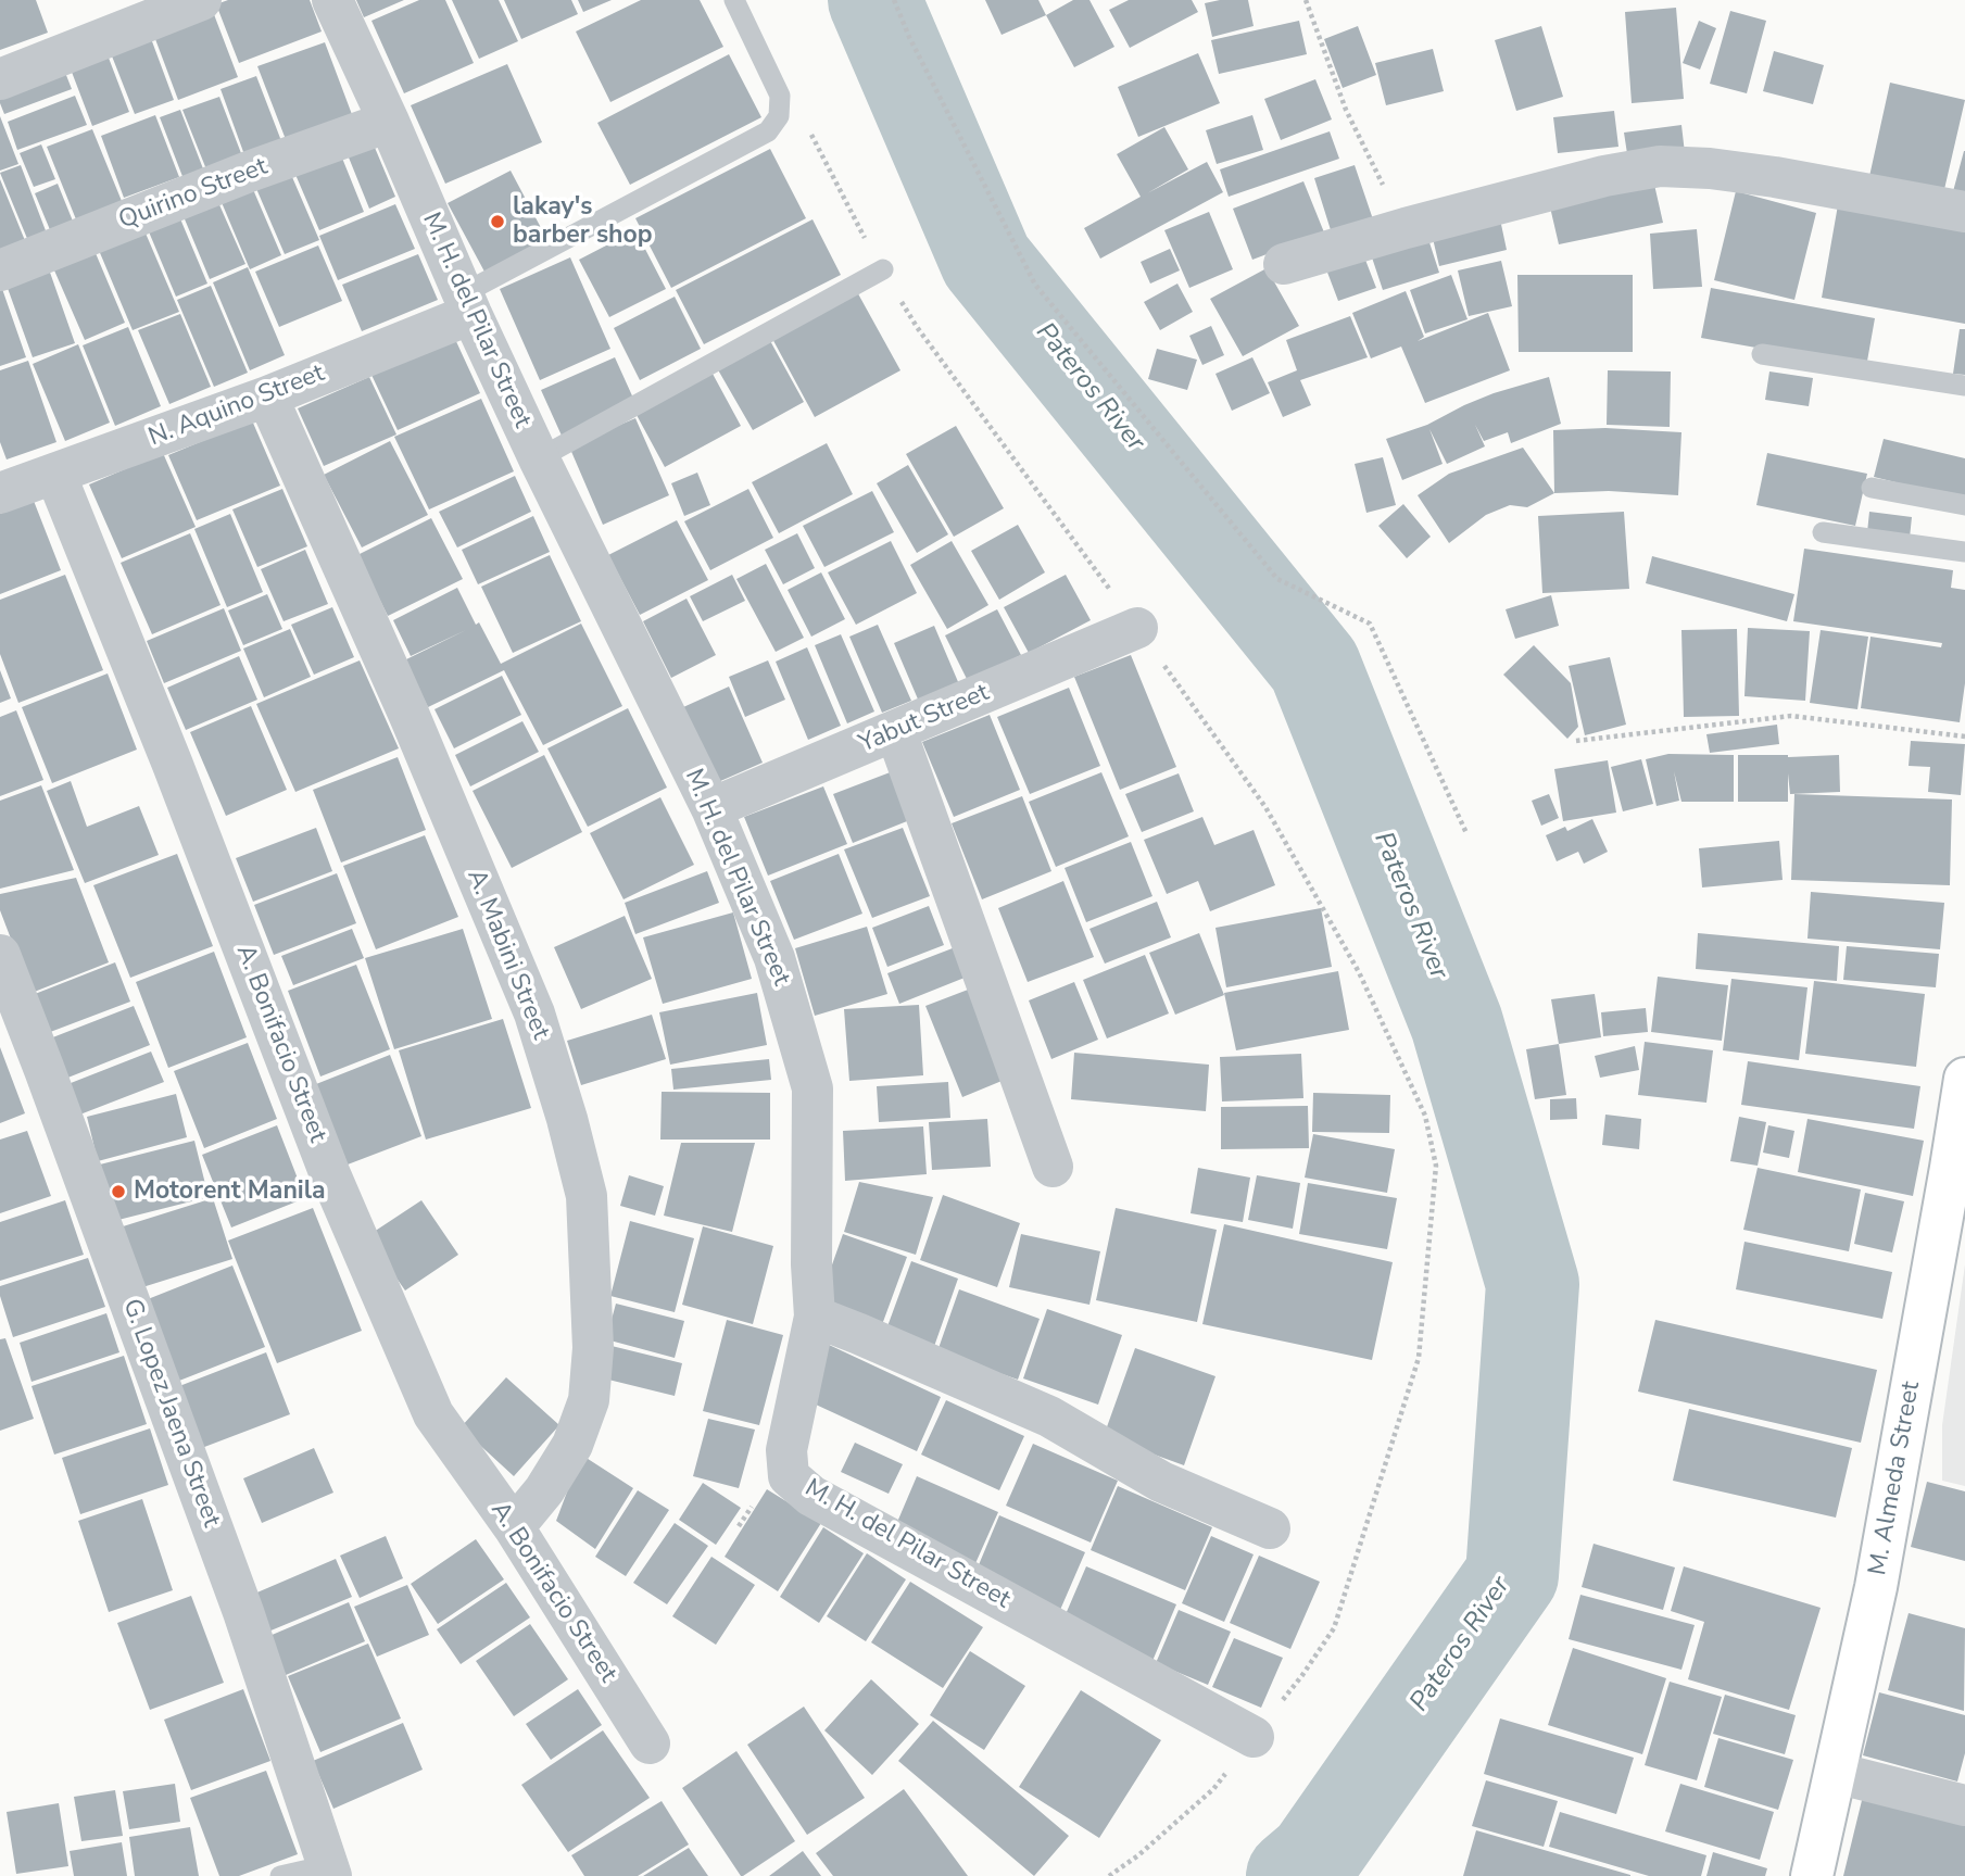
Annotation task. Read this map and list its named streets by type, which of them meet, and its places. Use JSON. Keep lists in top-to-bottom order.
{
  "streets": {
    "main road": ["M. Almeda Street"],
    "street": [
      "Quirino Street",
      "M. H. del Pilar Street",
      "N. Aquino Street",
      "Yabut Street",
      "A. Mabini Street",
      "A. Bonifacio Street",
      "G. Lopez Jaena Street"
    ]
  },
  "crossings": [
    ["Quirino Street", "M. H. del Pilar Street"],
    ["M. H. del Pilar Street", "N. Aquino Street"],
    ["M. H. del Pilar Street", "Yabut Street"],
    ["N. Aquino Street", "A. Mabini Street"],
    ["N. Aquino Street", "A. Bonifacio Street"],
    ["A. Mabini Street", "A. Bonifacio Street"]
  ],
  "water": ["Pateros River"],
  "places": ["lakay's barber shop", "Motorent Manila"]
}
